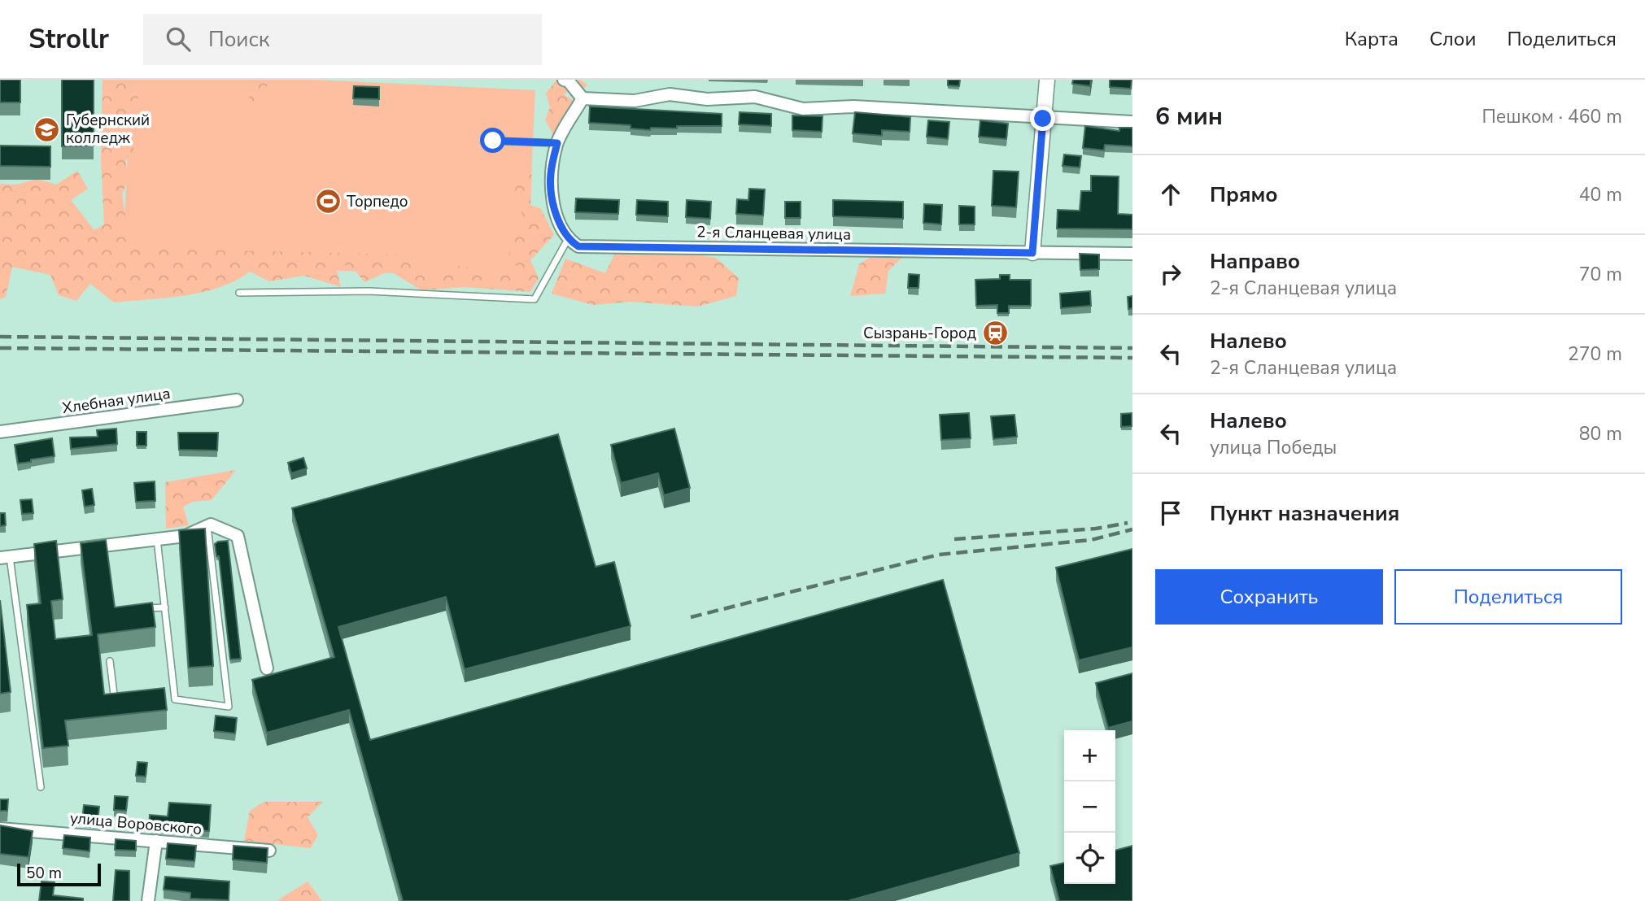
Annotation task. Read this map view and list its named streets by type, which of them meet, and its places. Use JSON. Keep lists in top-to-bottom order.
{
  "streets": {
    "street": ["2-я Сланцевая улица", "Хлебная улица", "улица Воровского"]
  },
  "places": {
    "school or university": ["Губернский колледж"],
    "sports": ["Торпедо"],
    "station": ["Сызрань-Город"]
  },
  "scale_bar": "50 m",
  "page": {
    "header": "Strollr",
    "search": "Поиск",
    "nav": ["Карта", "Слои", "Поделиться"],
    "heading": ["6 мин", "Пешком · 460 m"],
    "list": [
      ["Прямо", "40 m"],
      ["Направо", "2-я Сланцевая улица", "70 m"],
      ["Налево", "2-я Сланцевая улица", "270 m"],
      ["Налево", "улица Победы", "80 m"],
      "Пункт назначения"
    ],
    "buttons": ["Сохранить", "Поделиться"],
    "map_buttons": ["+", "−"],
    "scale": "50 m"
  }
}
